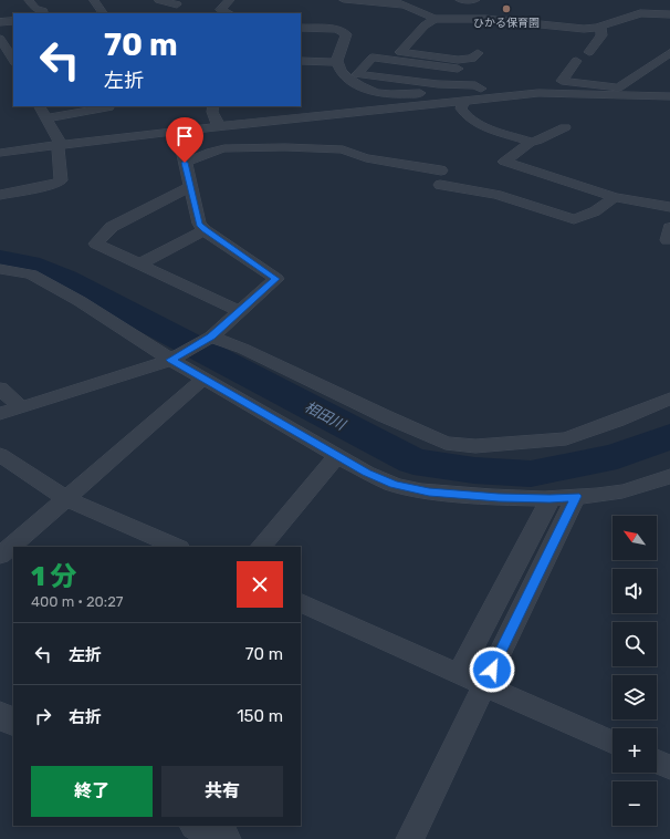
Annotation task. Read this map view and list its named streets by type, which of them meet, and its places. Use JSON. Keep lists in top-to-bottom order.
{
  "water": ["相田川"],
  "places": ["ひかる保育園"],
  "north": "top left",
  "page": {
    "turn": ["70 m", "左折"],
    "map_buttons": ["+", "−"],
    "heading": ["1 分", "400 m · 20:27"],
    "list": [
      {
        "name": "左折",
        "value": "70 m"
      },
      {
        "name": "右折",
        "value": "150 m"
      }
    ],
    "buttons": ["終了", "共有"]
  }
}
